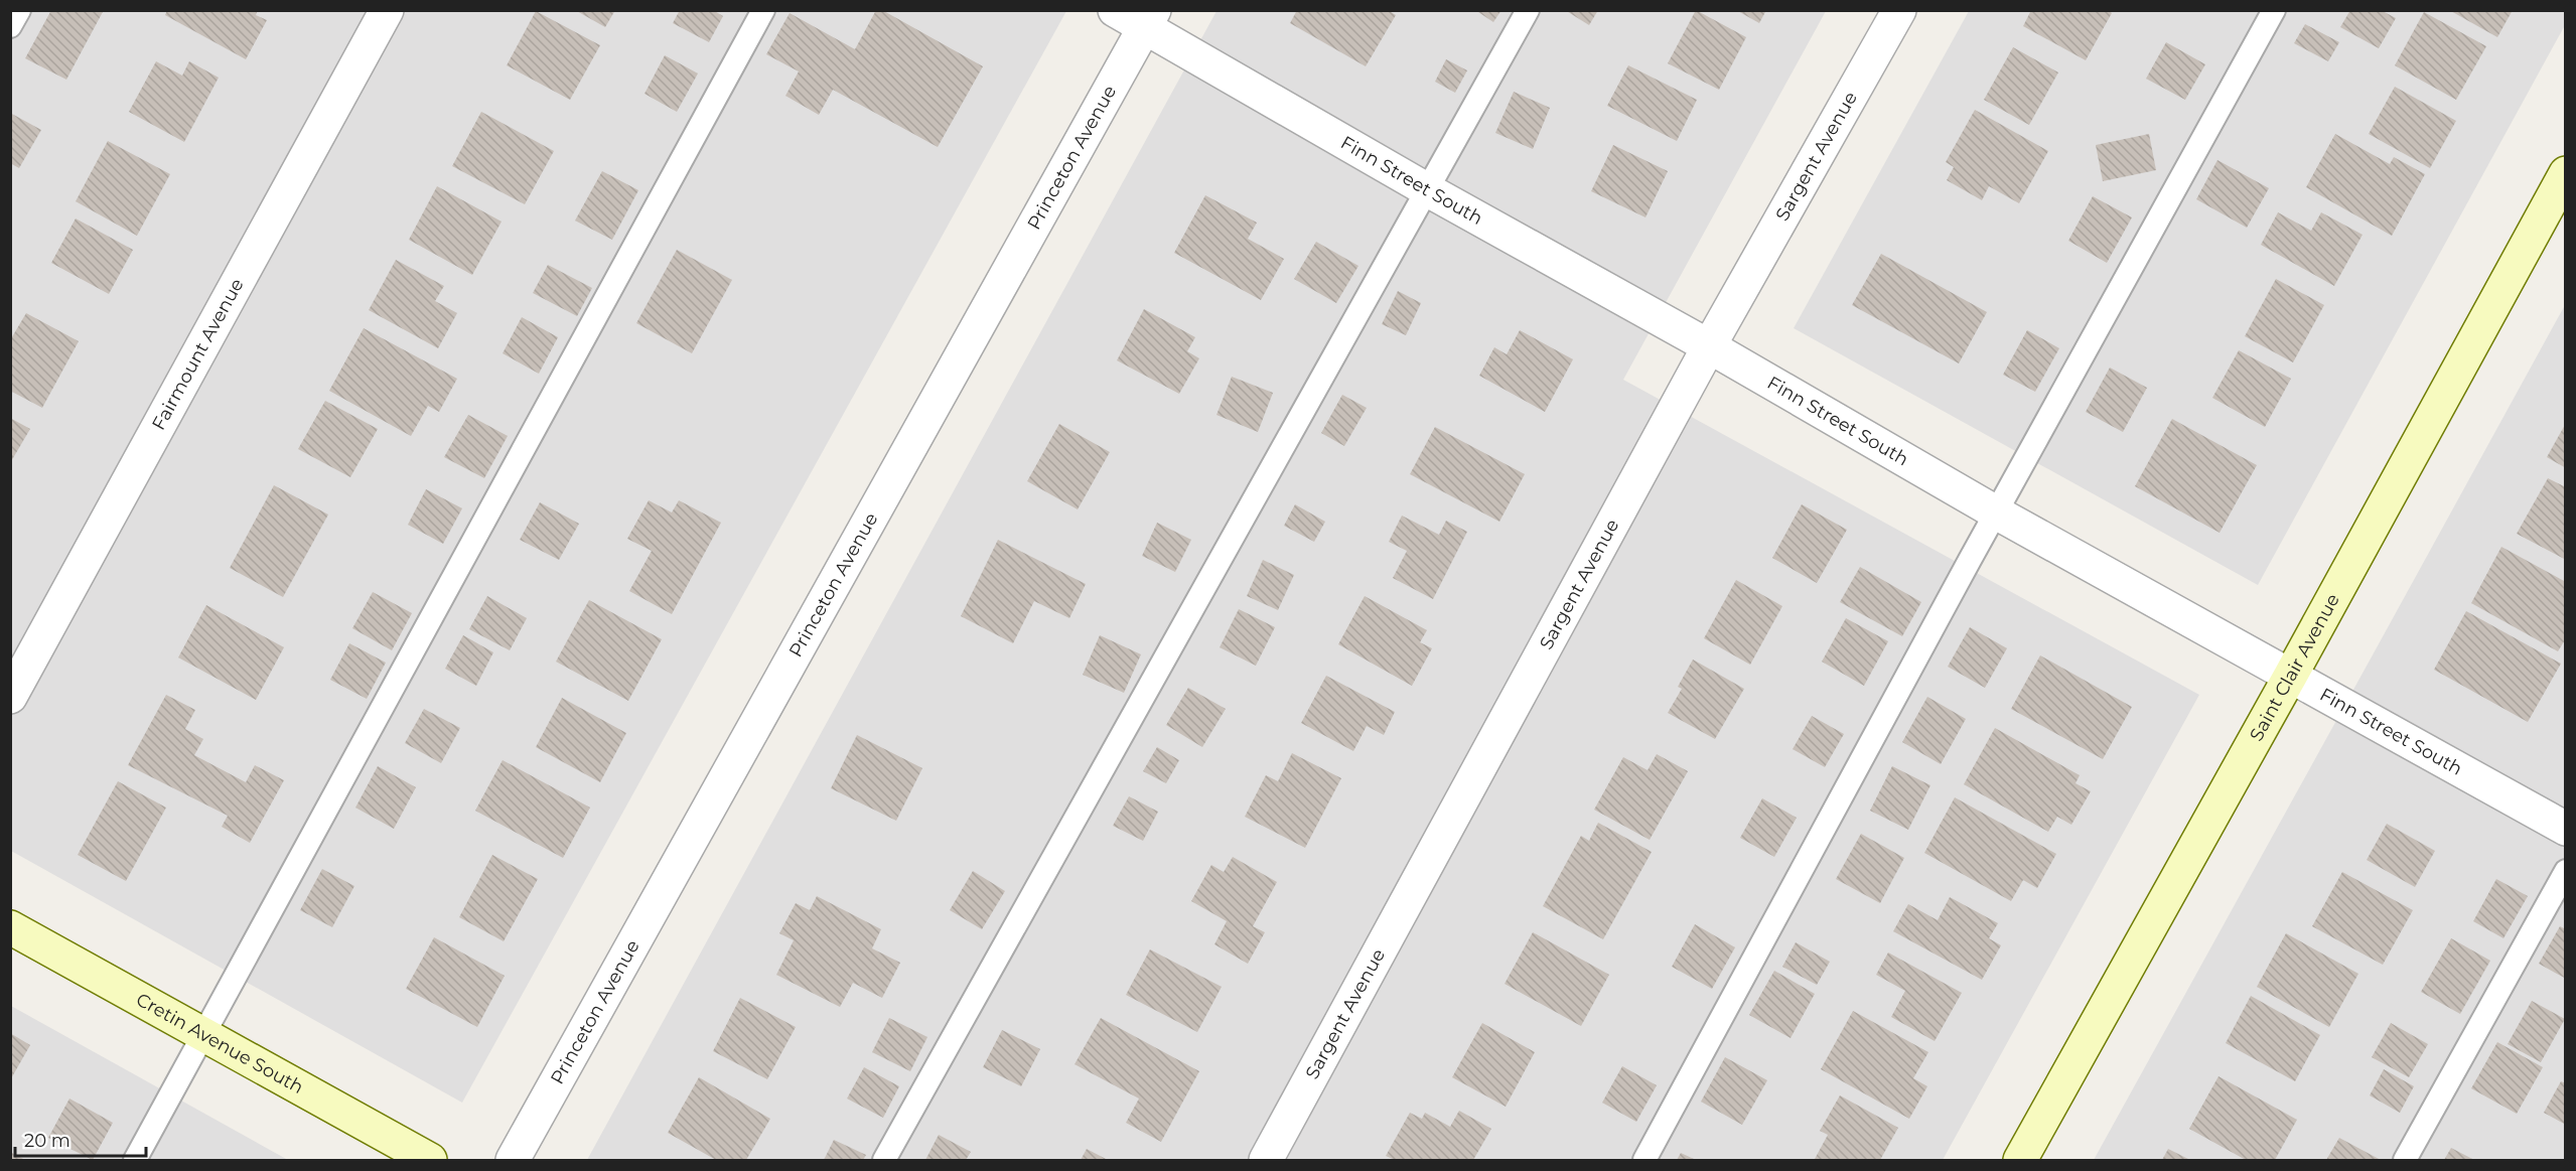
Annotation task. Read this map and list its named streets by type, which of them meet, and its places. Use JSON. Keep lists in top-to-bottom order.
{
  "streets": {
    "street": [
      "Sargent Avenue",
      "Princeton Avenue",
      "Finn Street South",
      "Fairmount Avenue",
      "Saint Clair Avenue",
      "Cretin Avenue South"
    ]
  },
  "crossings": [
    ["Sargent Avenue", "Finn Street South"],
    ["Princeton Avenue", "Finn Street South"],
    ["Finn Street South", "Saint Clair Avenue"]
  ],
  "scale_bar": "20 m"
}
